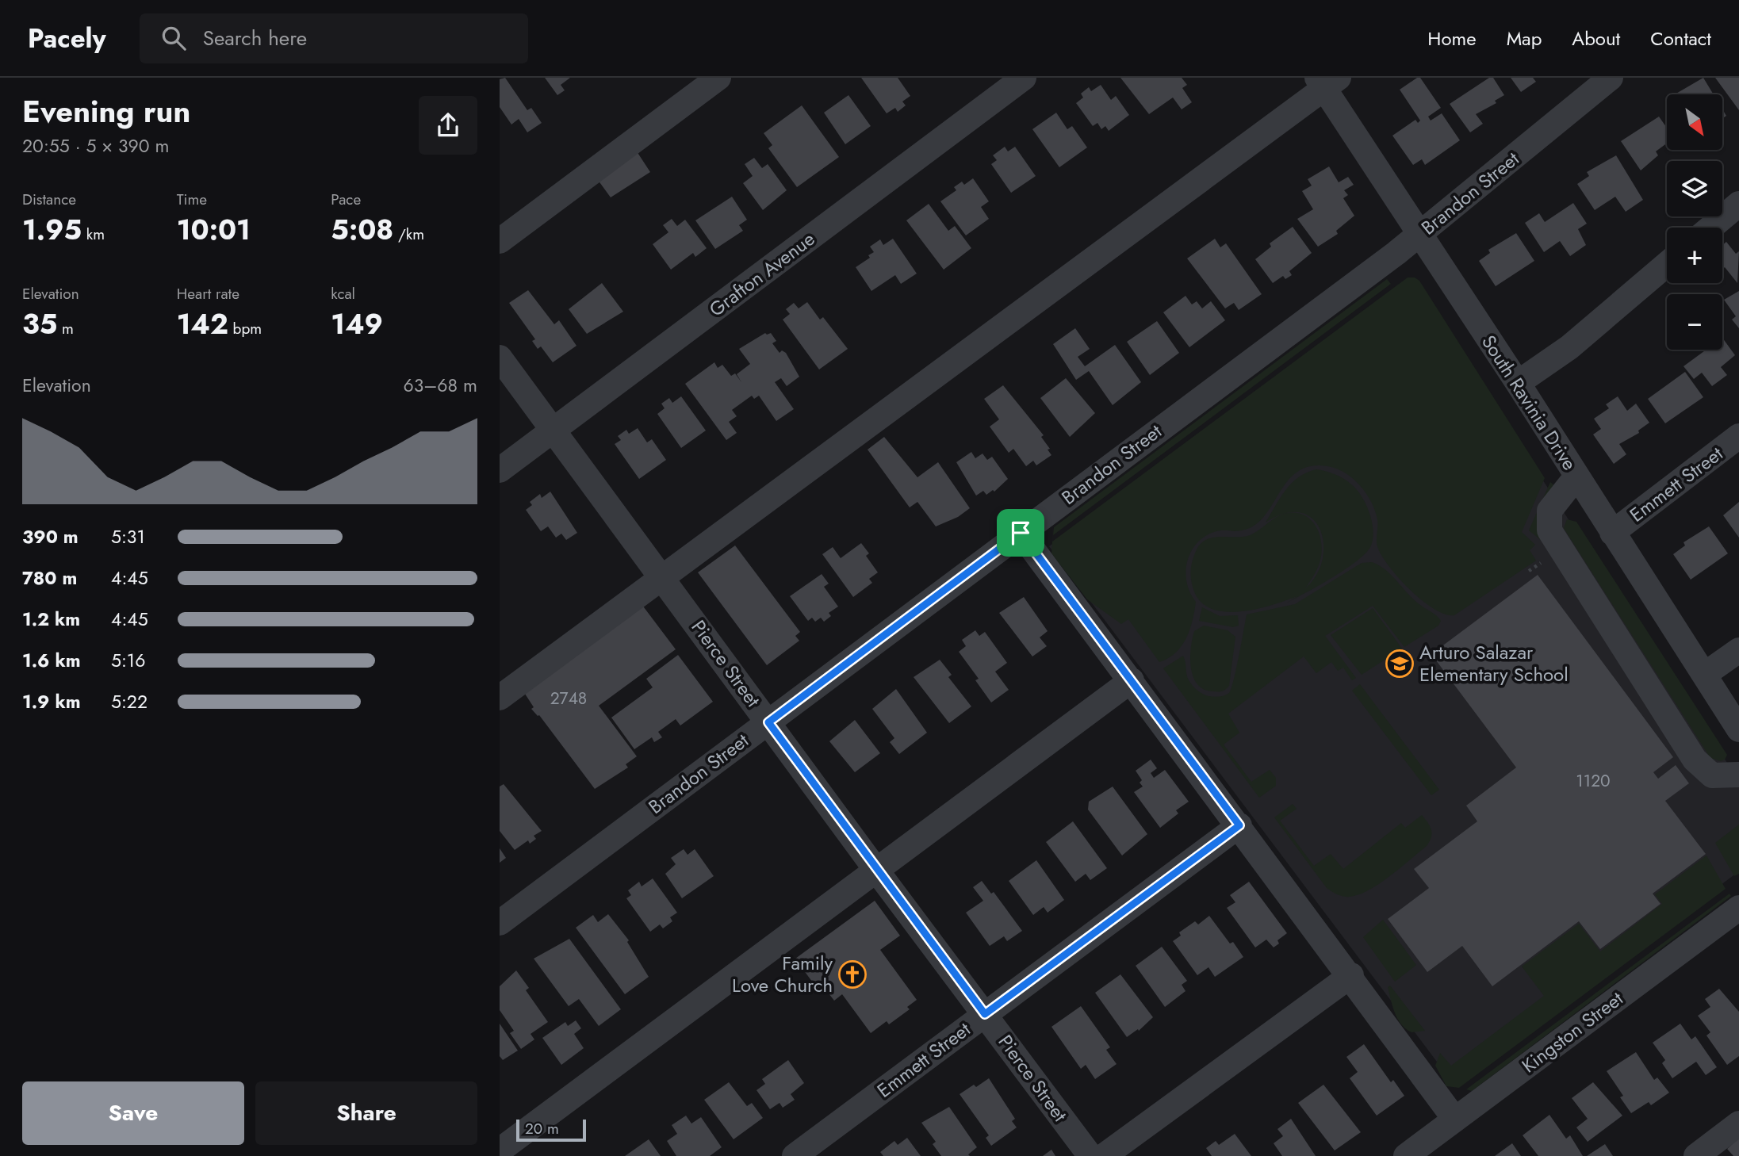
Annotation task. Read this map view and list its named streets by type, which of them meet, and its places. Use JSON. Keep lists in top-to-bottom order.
{
  "streets": {
    "street": [
      "Brandon Street",
      "Grafton Avenue",
      "South Ravinia Drive",
      "Emmett Street",
      "Pierce Street",
      "Kingston Street"
    ]
  },
  "crossings": [
    ["Brandon Street", "South Ravinia Drive"],
    ["Brandon Street", "Pierce Street"],
    ["Grafton Avenue", "Pierce Street"],
    ["South Ravinia Drive", "Emmett Street"],
    ["Emmett Street", "Pierce Street"]
  ],
  "places": {
    "school or university": ["Arturo Salazar Elementary School"],
    "church": ["Family Love Church"]
  },
  "house_numbers": ["2748", "1120"],
  "scale_bar": "20 m",
  "north": "bottom right",
  "page": {
    "header": "Pacely",
    "search": "Search here",
    "nav": [
      "Home",
      "Map",
      "About",
      "Contact"
    ],
    "heading": ["Evening run", "20:55 · 5 × 390 m"],
    "map_buttons": ["+", "−"],
    "stats": [
      ["Distance", "1.95 km"],
      ["Time", "10:01"],
      ["Pace", "5:08 /km"],
      ["Elevation", "35 m"],
      ["Heart rate", "142 bpm"],
      ["kcal", "149"]
    ],
    "chart": ["Elevation", "63–68 m"],
    "list": [
      {
        "name": "390 m",
        "note": "5:31"
      },
      {
        "name": "780 m",
        "note": "4:45"
      },
      {
        "name": "1.2 km",
        "note": "4:45"
      },
      {
        "name": "1.6 km",
        "note": "5:16"
      },
      {
        "name": "1.9 km",
        "note": "5:22"
      }
    ],
    "buttons": ["Save", "Share"],
    "scale": "20 m"
  }
}
